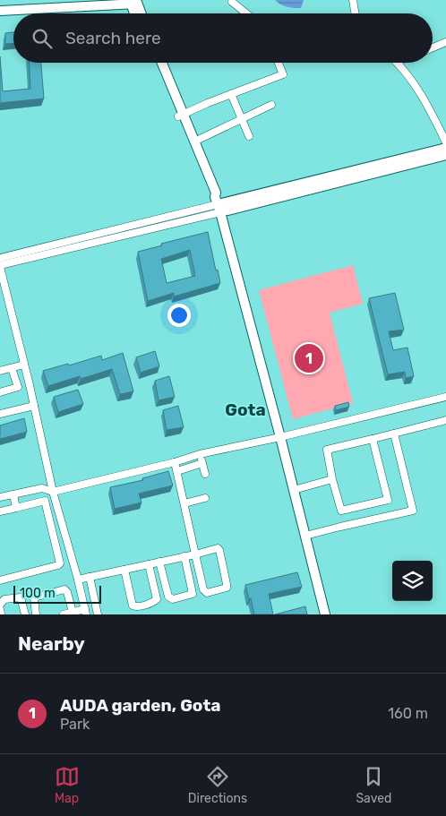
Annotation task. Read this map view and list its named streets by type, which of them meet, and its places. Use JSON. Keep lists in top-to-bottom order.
{
  "districts": ["Gota"],
  "scale_bar": "100 m",
  "page": {
    "search": "Search here",
    "pins": "1",
    "scale": "100 m",
    "heading": "Nearby",
    "list": [
      {
        "mark": "1",
        "name": "AUDA garden, Gota",
        "note": "Park",
        "value": "160 m"
      }
    ],
    "nav": ["Map", "Directions", "Saved"]
  }
}
